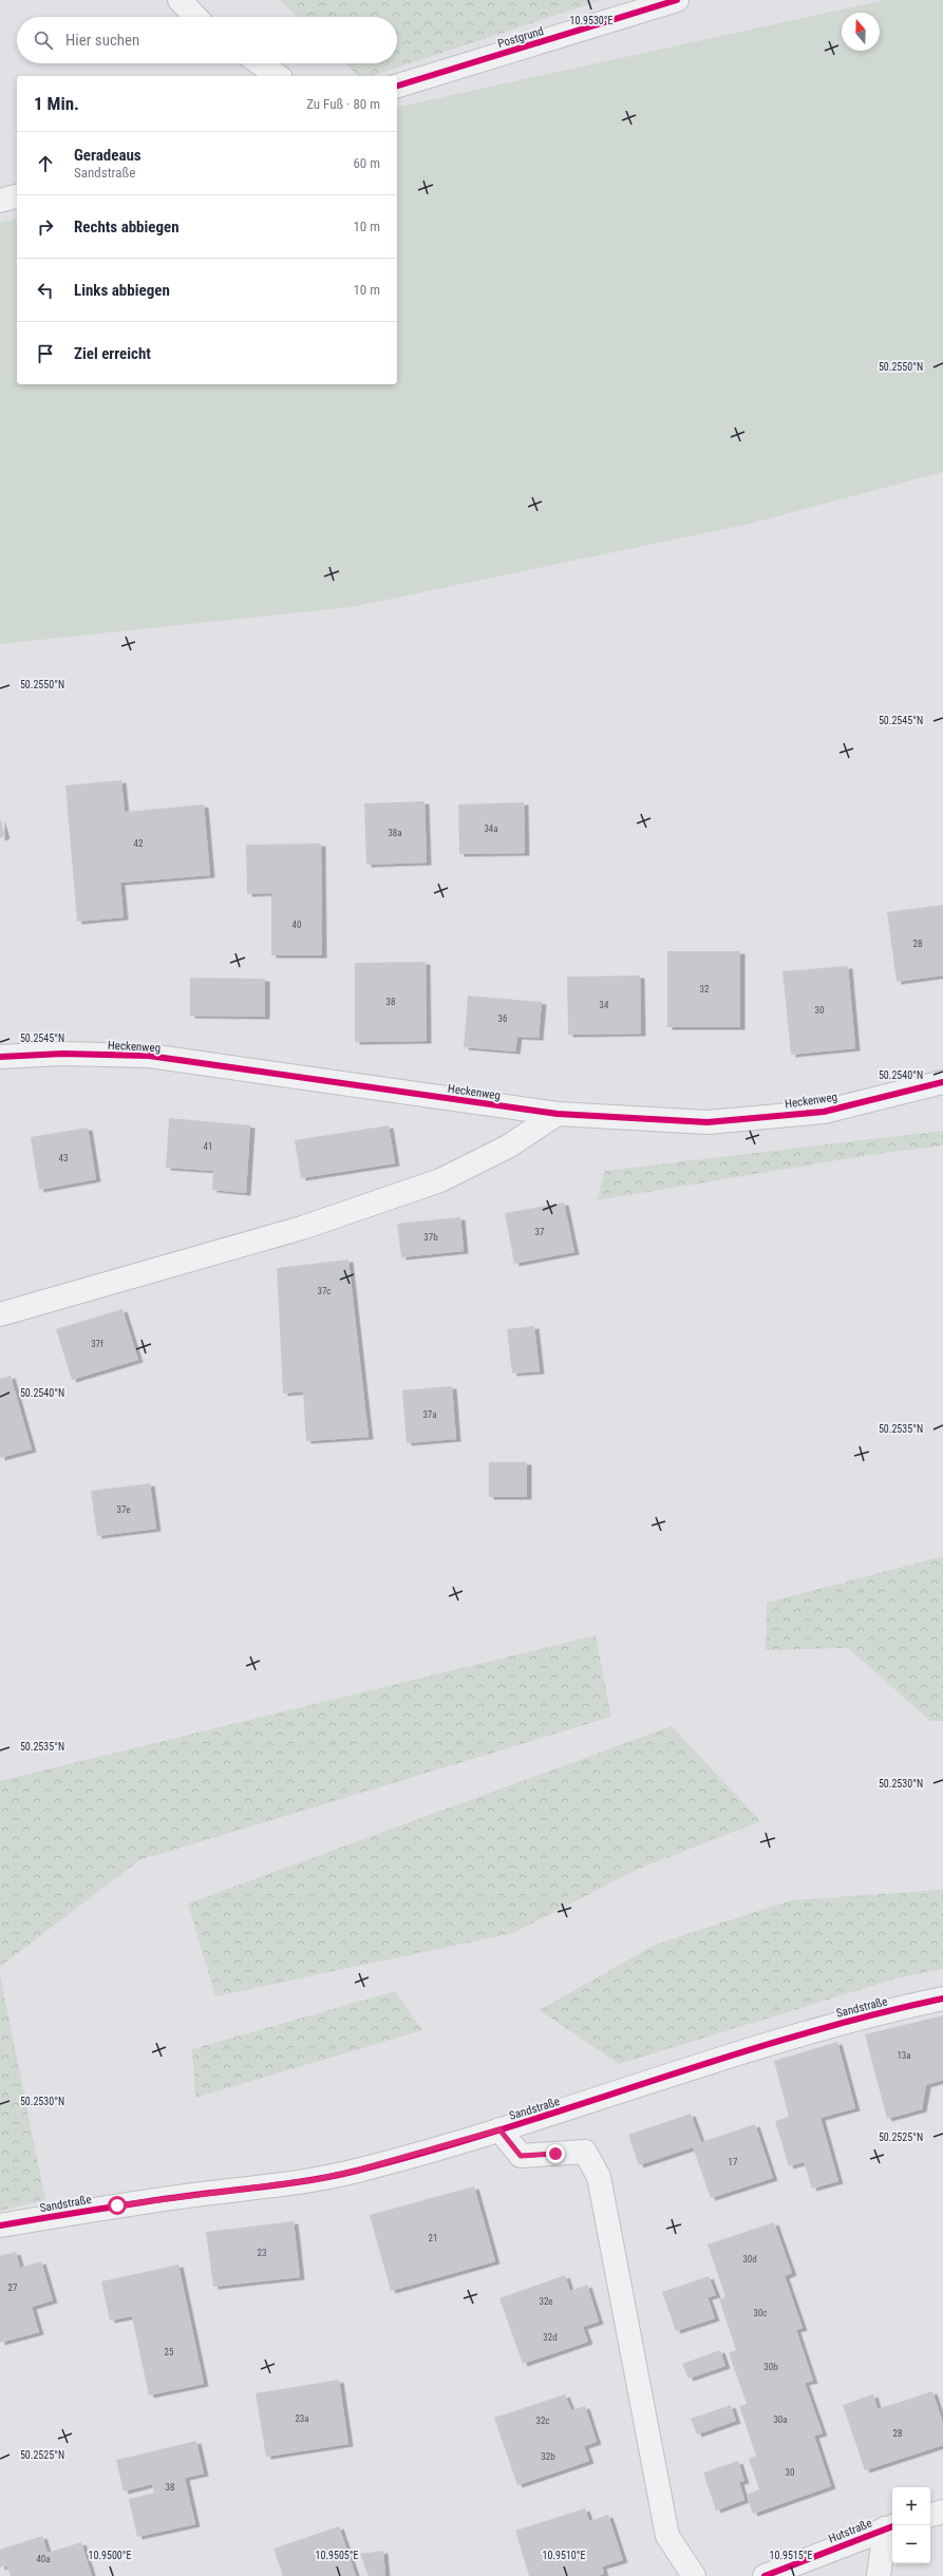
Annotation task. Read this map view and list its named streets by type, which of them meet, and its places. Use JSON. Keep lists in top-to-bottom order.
{
  "streets": {
    "street": [
      "Postgrund",
      "Heckenweg",
      "Sandstraße",
      "Hutstraße"
    ]
  },
  "house_numbers": [
    "34a",
    "38a",
    "42",
    "40",
    "28",
    "32",
    "38",
    "34",
    "30",
    "36",
    "41",
    "43",
    "37",
    "37b",
    "37c",
    "37f",
    "37a",
    "37e",
    "13a",
    "17",
    "21",
    "23",
    "30d",
    "27",
    "32e",
    "30c",
    "32d",
    "25",
    "30b",
    "23a",
    "30a",
    "32c",
    "28",
    "32b",
    "30",
    "38",
    "40a"
  ],
  "north": "top",
  "page": {
    "search": "Hier suchen",
    "heading": ["1 Min.", "Zu Fuß · 80 m"],
    "list": [
      ["Geradeaus", "Sandstraße", "60 m"],
      ["Rechts abbiegen", "10 m"],
      ["Links abbiegen", "10 m"],
      "Ziel erreicht"
    ],
    "map_buttons": ["+", "−"]
  },
  "coordinates": [
    "10.9530°E",
    "50.2550°N",
    "50.2545°N",
    "50.2540°N",
    "50.2535°N",
    "50.2530°N",
    "50.2525°N",
    "10.9500°E",
    "10.9505°E",
    "10.9510°E",
    "10.9515°E"
  ]
}
